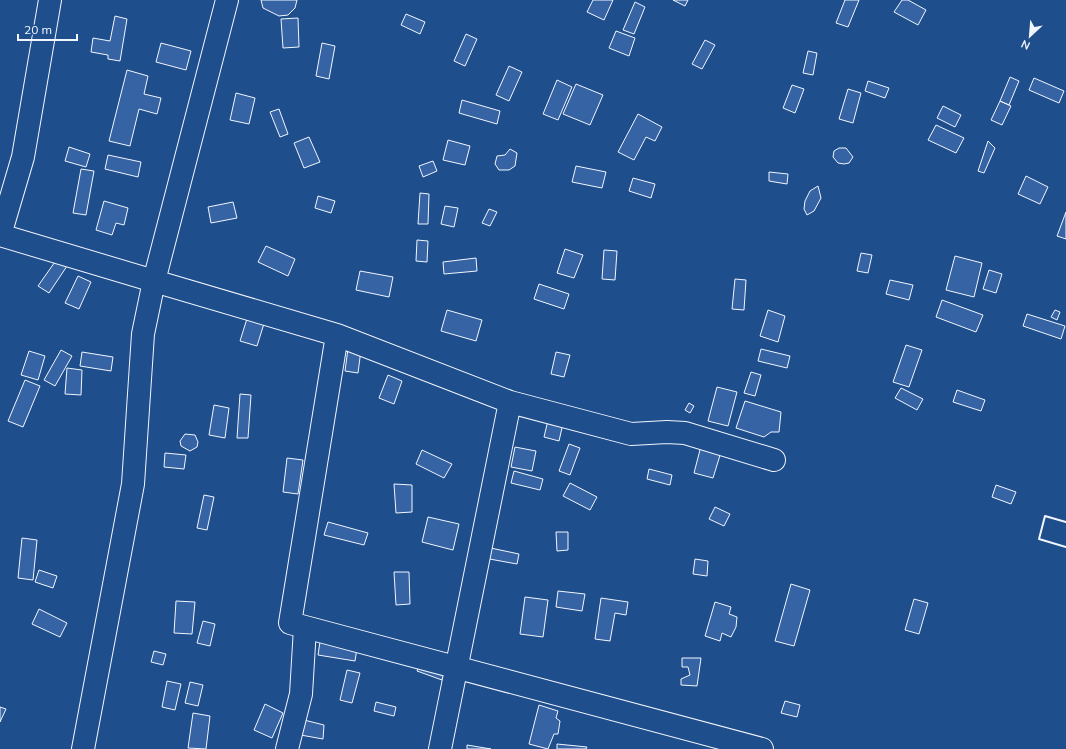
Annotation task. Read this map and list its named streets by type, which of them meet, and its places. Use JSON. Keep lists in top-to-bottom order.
{
  "scale_bar": "20 m",
  "north": "bottom left"
}
